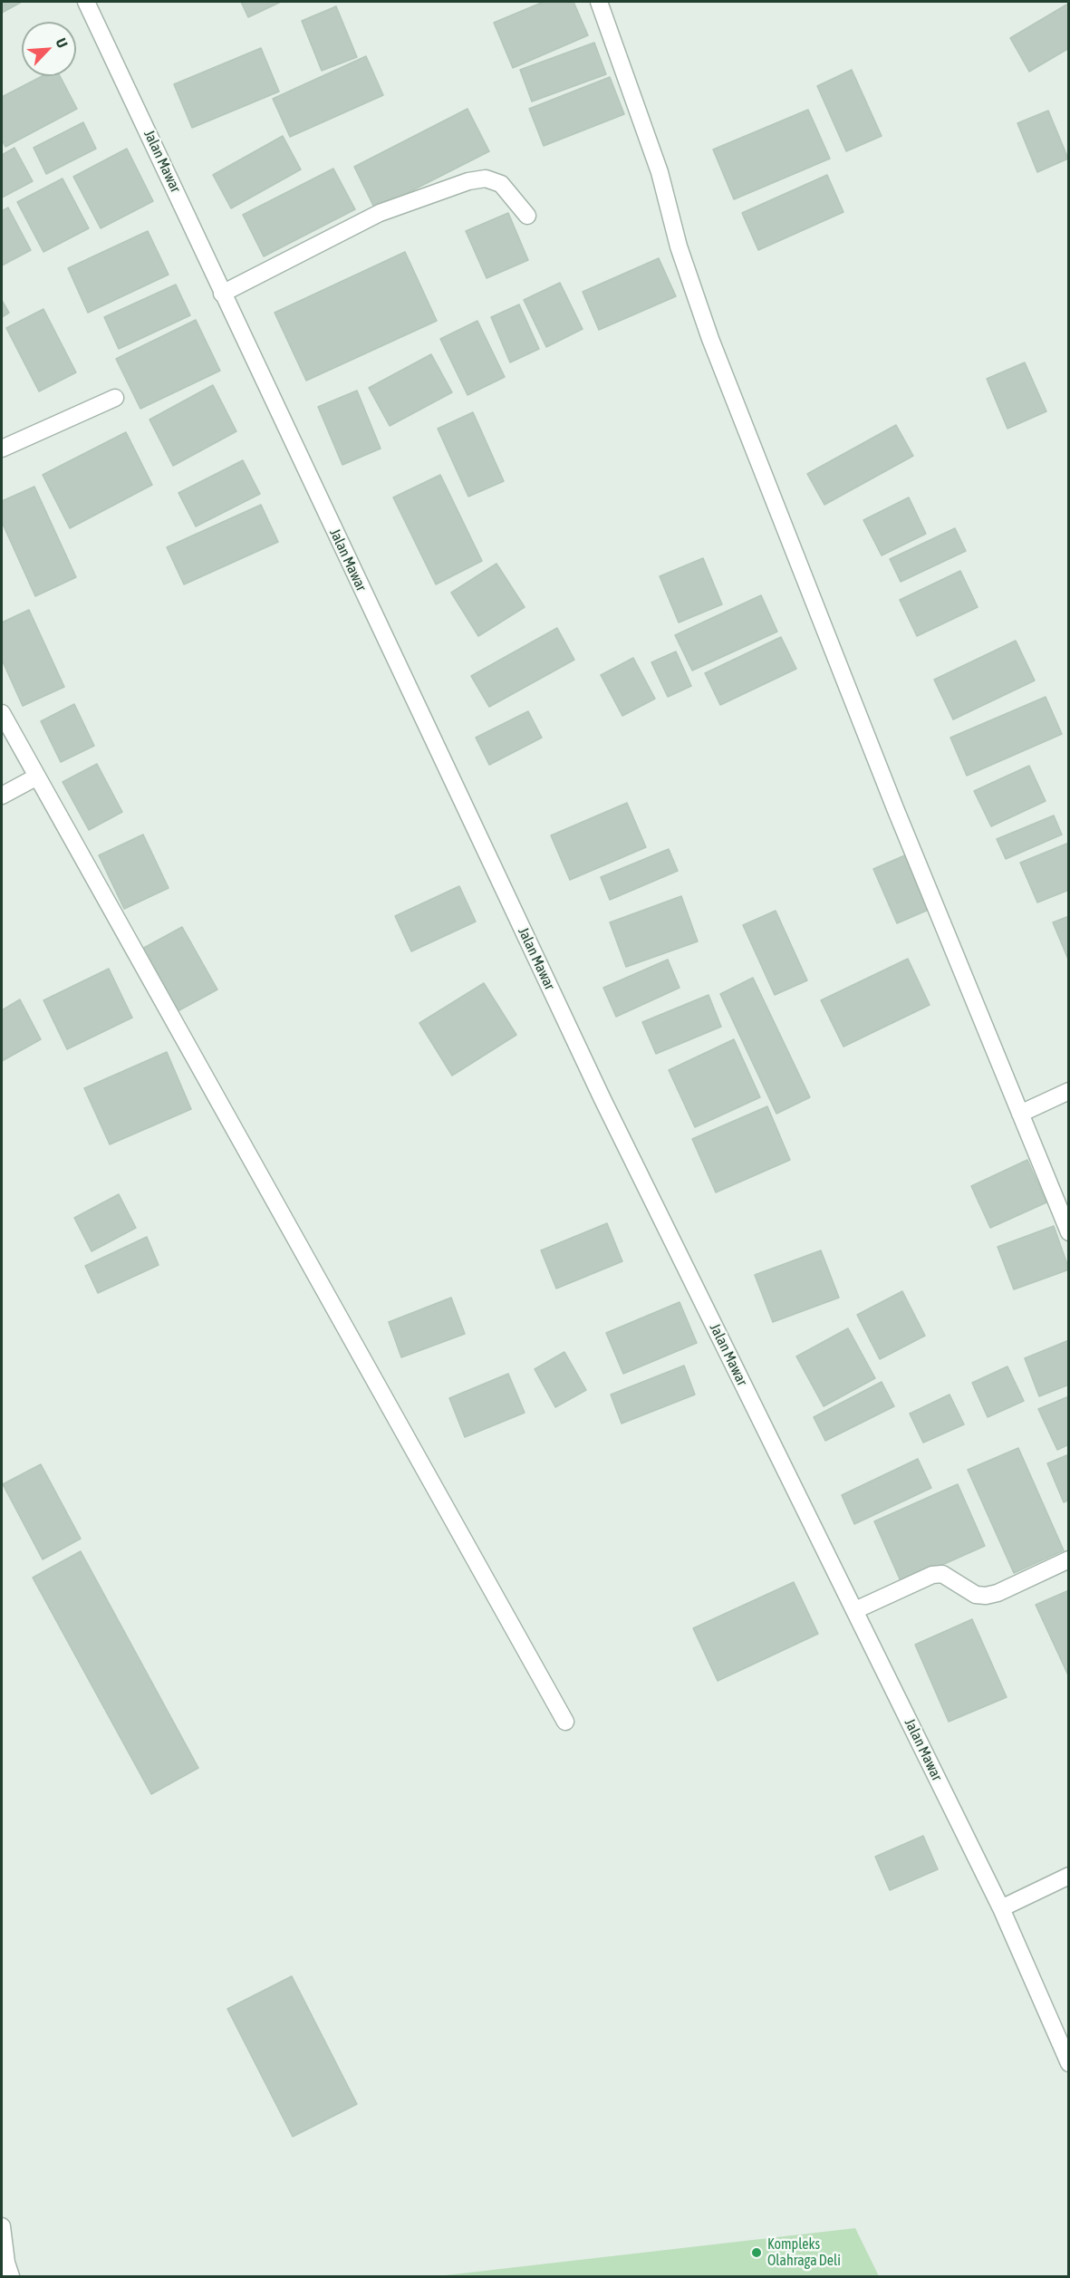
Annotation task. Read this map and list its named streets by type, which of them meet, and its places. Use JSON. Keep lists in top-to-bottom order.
{
  "streets": {
    "street": ["Jalan Mawar"]
  },
  "places": ["Kompleks Olahraga Deli"],
  "north": "top right"
}
